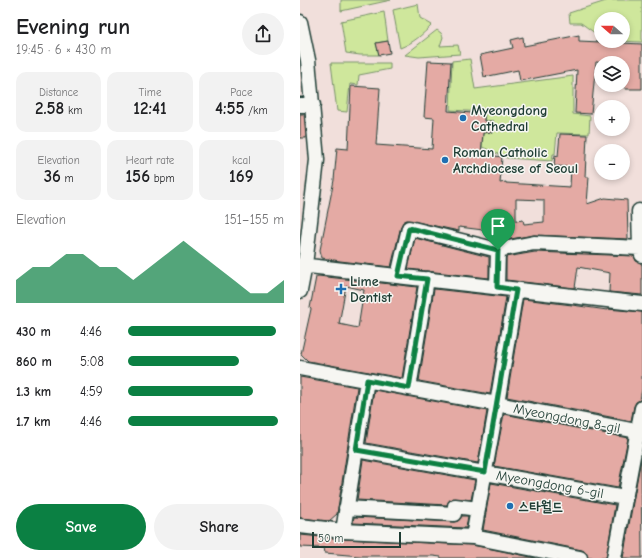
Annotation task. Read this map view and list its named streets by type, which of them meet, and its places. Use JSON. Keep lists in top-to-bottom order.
{
  "streets": {
    "street": ["Myeongdong 8-gil", "Myeongdong 6-gil"]
  },
  "crossings": [
    ["Myeongdong 8-gil", "Myeongdong 6-gil"]
  ],
  "places": {
    "other": ["Myeongdong Cathedral", "Roman Catholic Archdiocese of Seoul", "스타월드"],
    "health": ["Lime Dentist"]
  },
  "scale_bar": "50 m",
  "north": "left",
  "page": {
    "heading": ["Evening run", "19:45 · 6 × 430 m"],
    "map_buttons": ["+", "−"],
    "stats": [
      ["Distance", "2.58 km"],
      ["Time", "12:41"],
      ["Pace", "4:55 /km"],
      ["Elevation", "36 m"],
      ["Heart rate", "156 bpm"],
      ["kcal", "169"]
    ],
    "chart": ["Elevation", "151–155 m"],
    "list": [
      {
        "name": "430 m",
        "note": "4:46"
      },
      {
        "name": "860 m",
        "note": "5:08"
      },
      {
        "name": "1.3 km",
        "note": "4:59"
      },
      {
        "name": "1.7 km",
        "note": "4:46"
      }
    ],
    "buttons": ["Save", "Share"],
    "scale": "50 m"
  }
}
